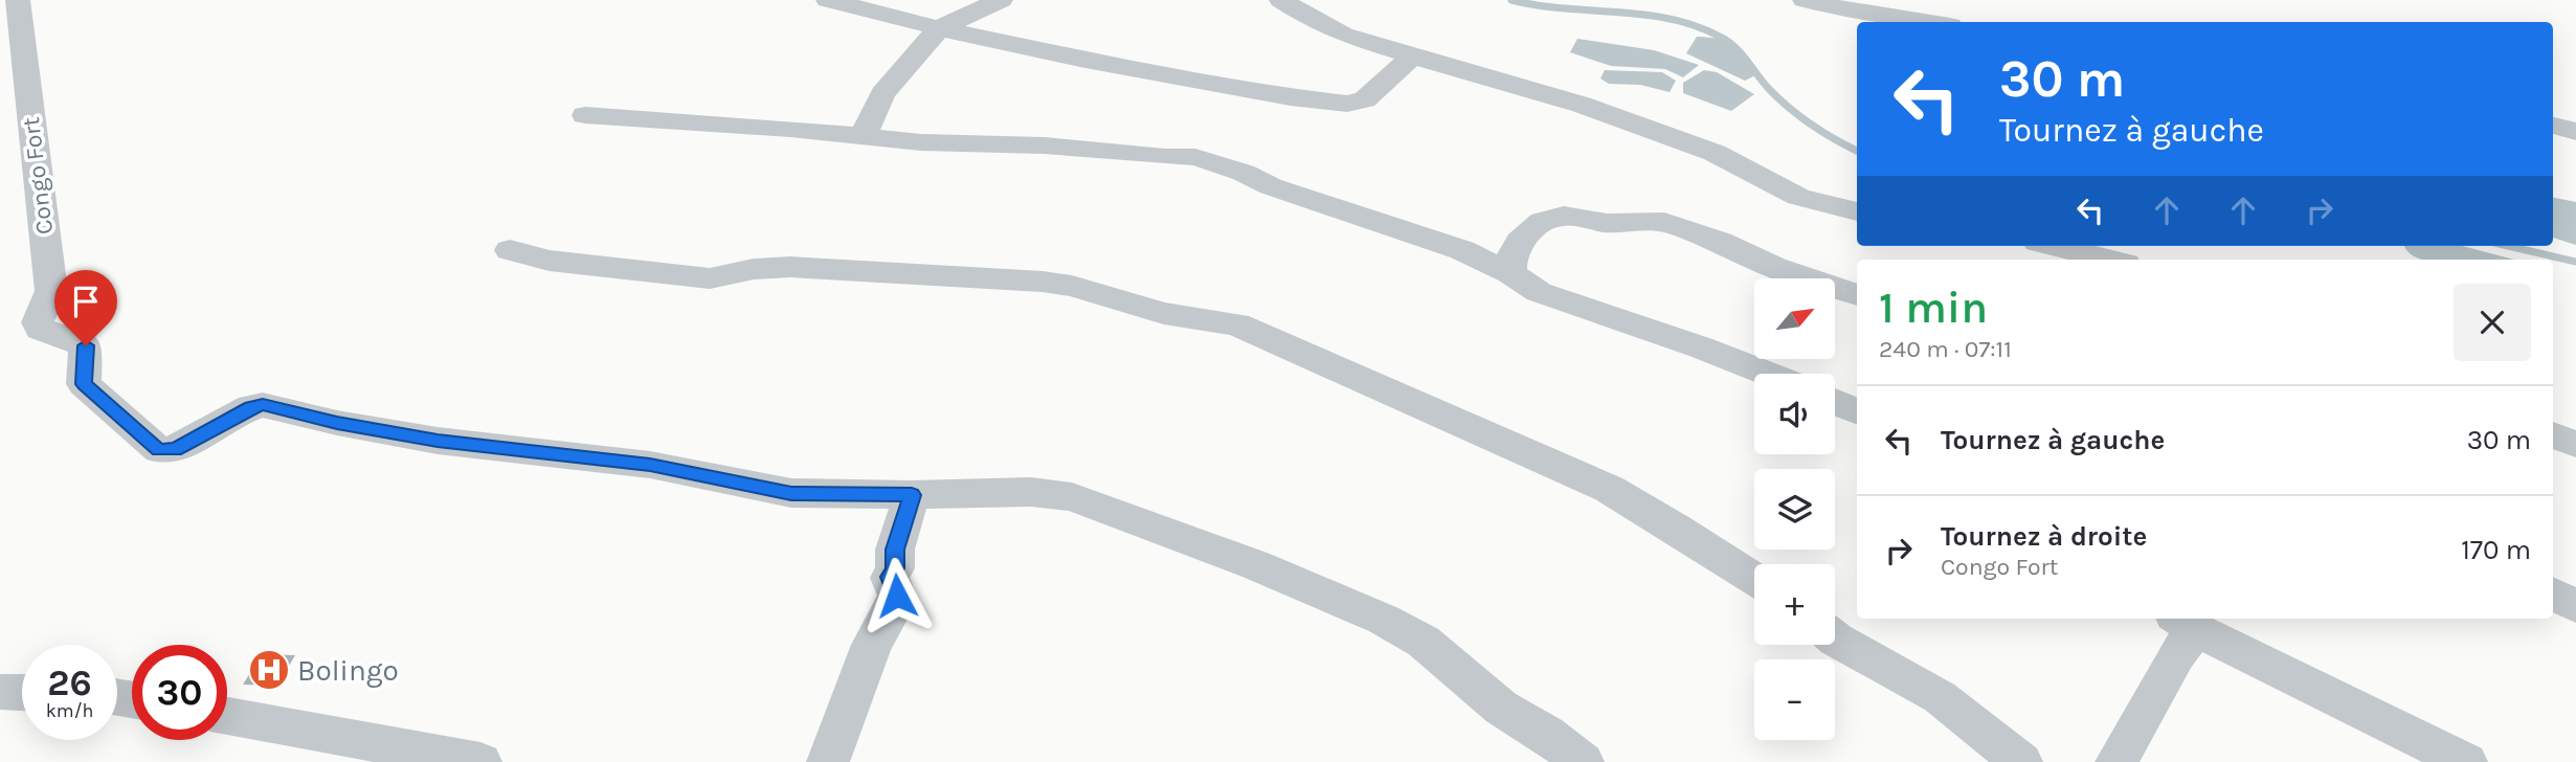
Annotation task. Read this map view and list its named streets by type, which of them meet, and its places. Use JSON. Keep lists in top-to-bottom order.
{
  "streets": {
    "street": ["Congo Fort"]
  },
  "places": {
    "hospital": ["Bolingo"]
  },
  "north": "top right",
  "page": {
    "turn": ["30 m", "Tournez à gauche"],
    "heading": ["1 min", "240 m · 07:11"],
    "map_buttons": ["+", "−"],
    "list": [
      {
        "name": "Tournez à gauche",
        "value": "30 m"
      },
      {
        "name": "Tournez à droite",
        "note": "Congo Fort",
        "value": "170 m"
      }
    ],
    "speed": "26 km/h",
    "limit": "30"
  }
}
